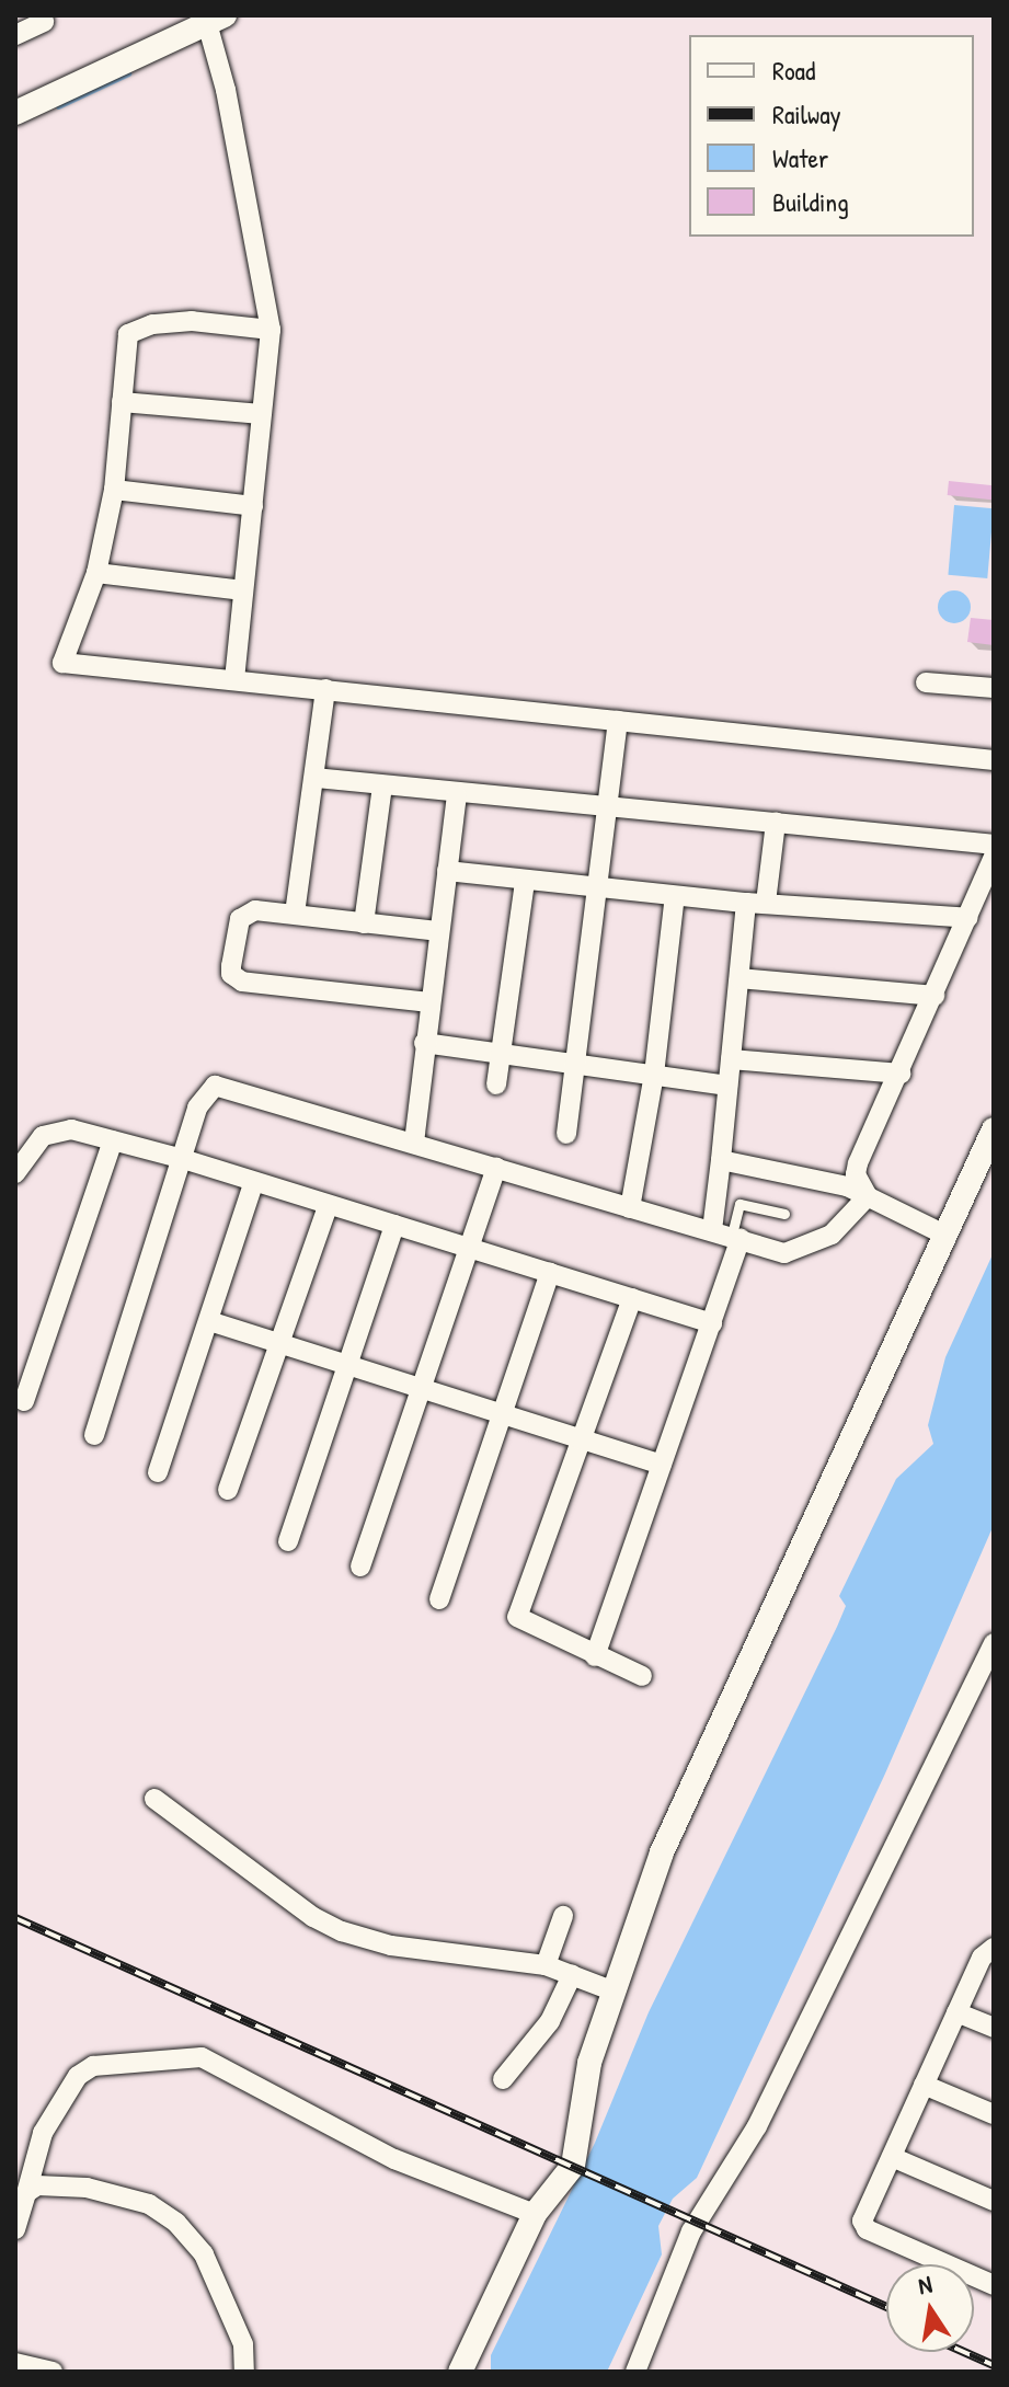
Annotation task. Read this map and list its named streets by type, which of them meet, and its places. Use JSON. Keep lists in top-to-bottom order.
{
  "legend": [
    "Road",
    "Railway",
    "Water",
    "Building"
  ],
  "north": "top"
}
